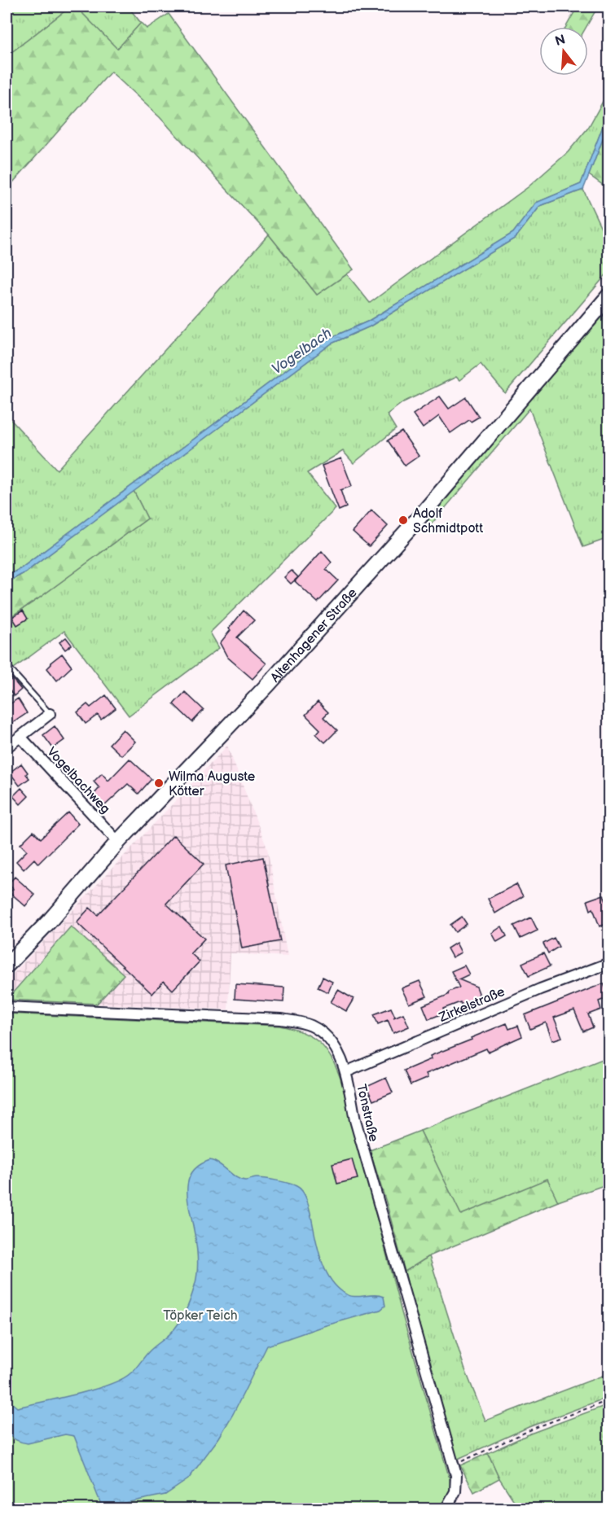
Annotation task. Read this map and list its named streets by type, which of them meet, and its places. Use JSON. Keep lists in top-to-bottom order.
{
  "streets": {
    "main road": ["Altenhagener Straße"],
    "street": ["Vogelbachweg", "Zirkelstraße", "Tonstraße"]
  },
  "crossings": [
    ["Altenhagener Straße", "Vogelbachweg"],
    ["Zirkelstraße", "Tonstraße"]
  ],
  "water": ["Vogelbach"],
  "parks": ["Töpker Teich"],
  "places": ["Adolf Schmidtpott", "Wilma Auguste Kötter"],
  "north": "top"
}
